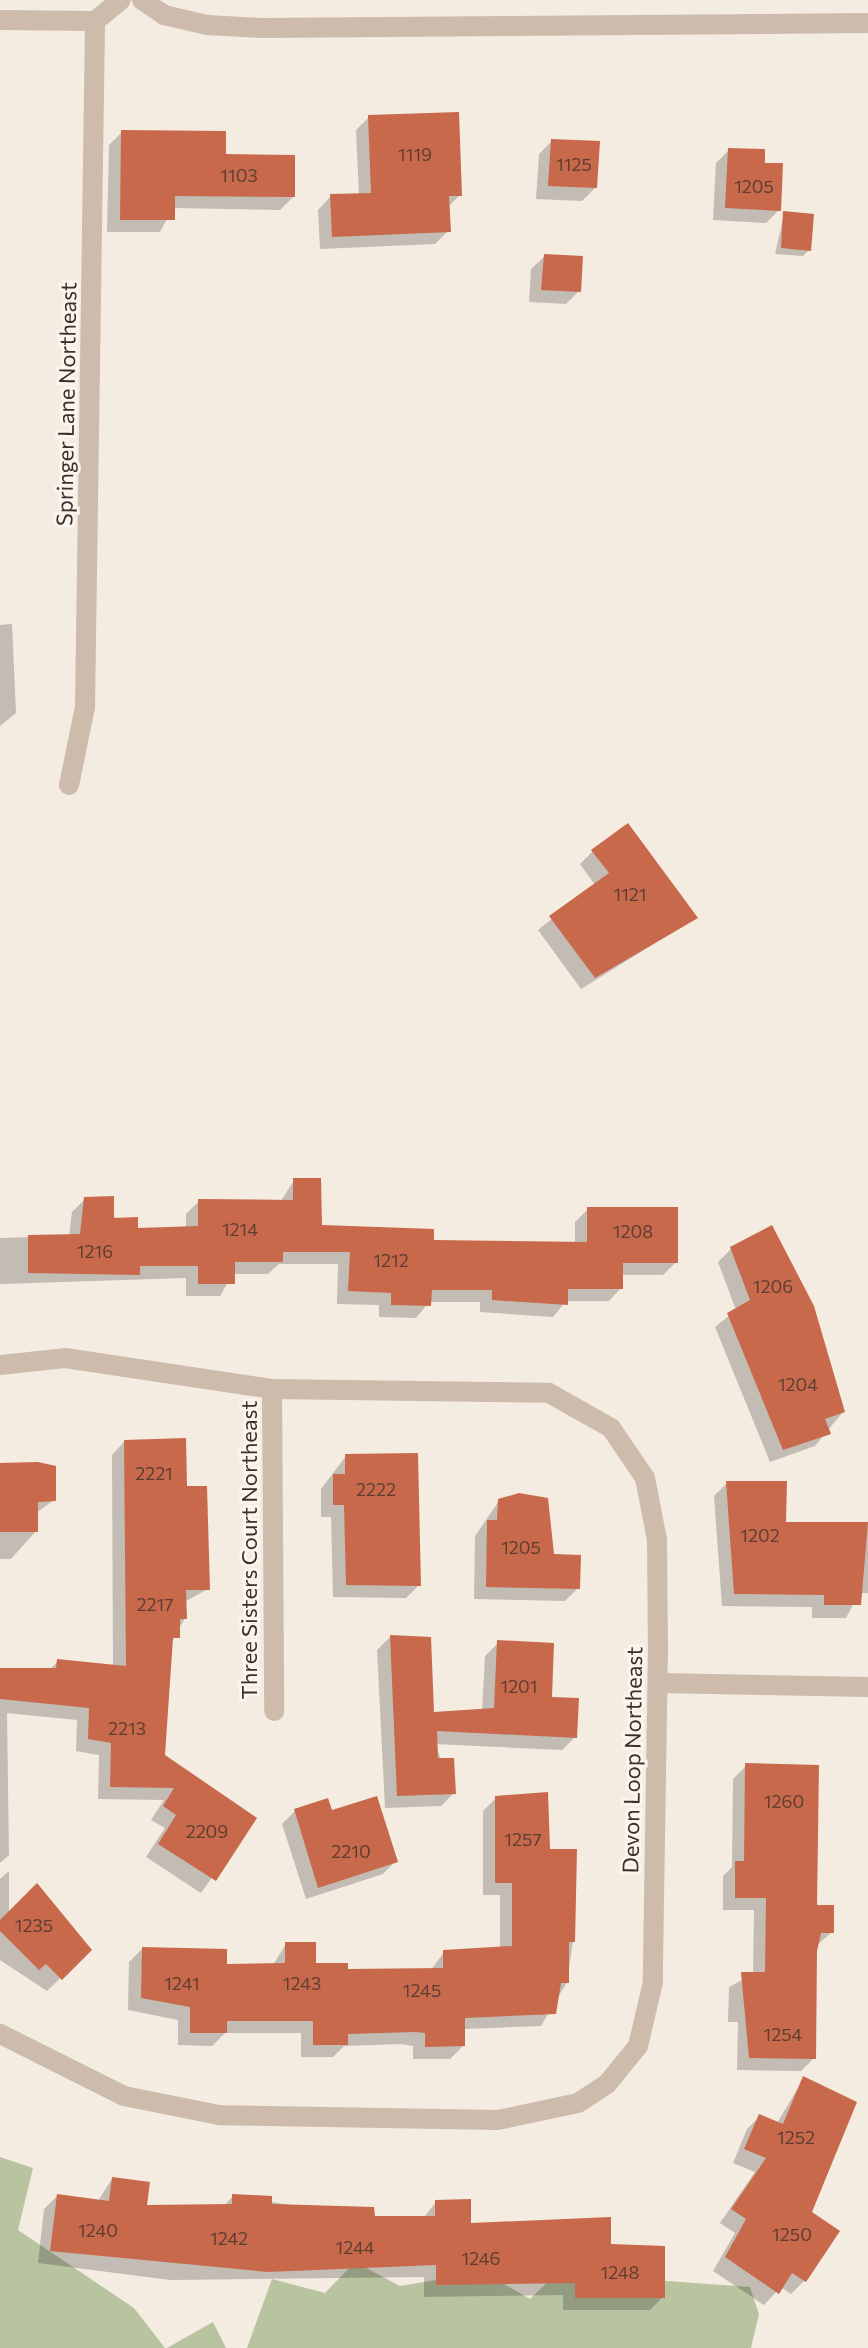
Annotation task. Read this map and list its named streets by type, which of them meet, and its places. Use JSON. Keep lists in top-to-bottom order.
{
  "streets": {
    "street": ["Springer Lane Northeast", "Three Sisters Court Northeast", "Devon Loop Northeast"]
  },
  "crossings": [
    ["Three Sisters Court Northeast", "Devon Loop Northeast"]
  ],
  "house_numbers": [
    "1119",
    "1125",
    "1103",
    "1205",
    "1121",
    "1214",
    "1208",
    "1216",
    "1212",
    "1206",
    "1204",
    "2221",
    "2222",
    "1202",
    "1205",
    "2217",
    "1201",
    "2213",
    "1260",
    "2209",
    "1257",
    "2210",
    "1235",
    "1241",
    "1243",
    "1245",
    "1254",
    "1252",
    "1240",
    "1250",
    "1242",
    "1244",
    "1246",
    "1248"
  ]
}
